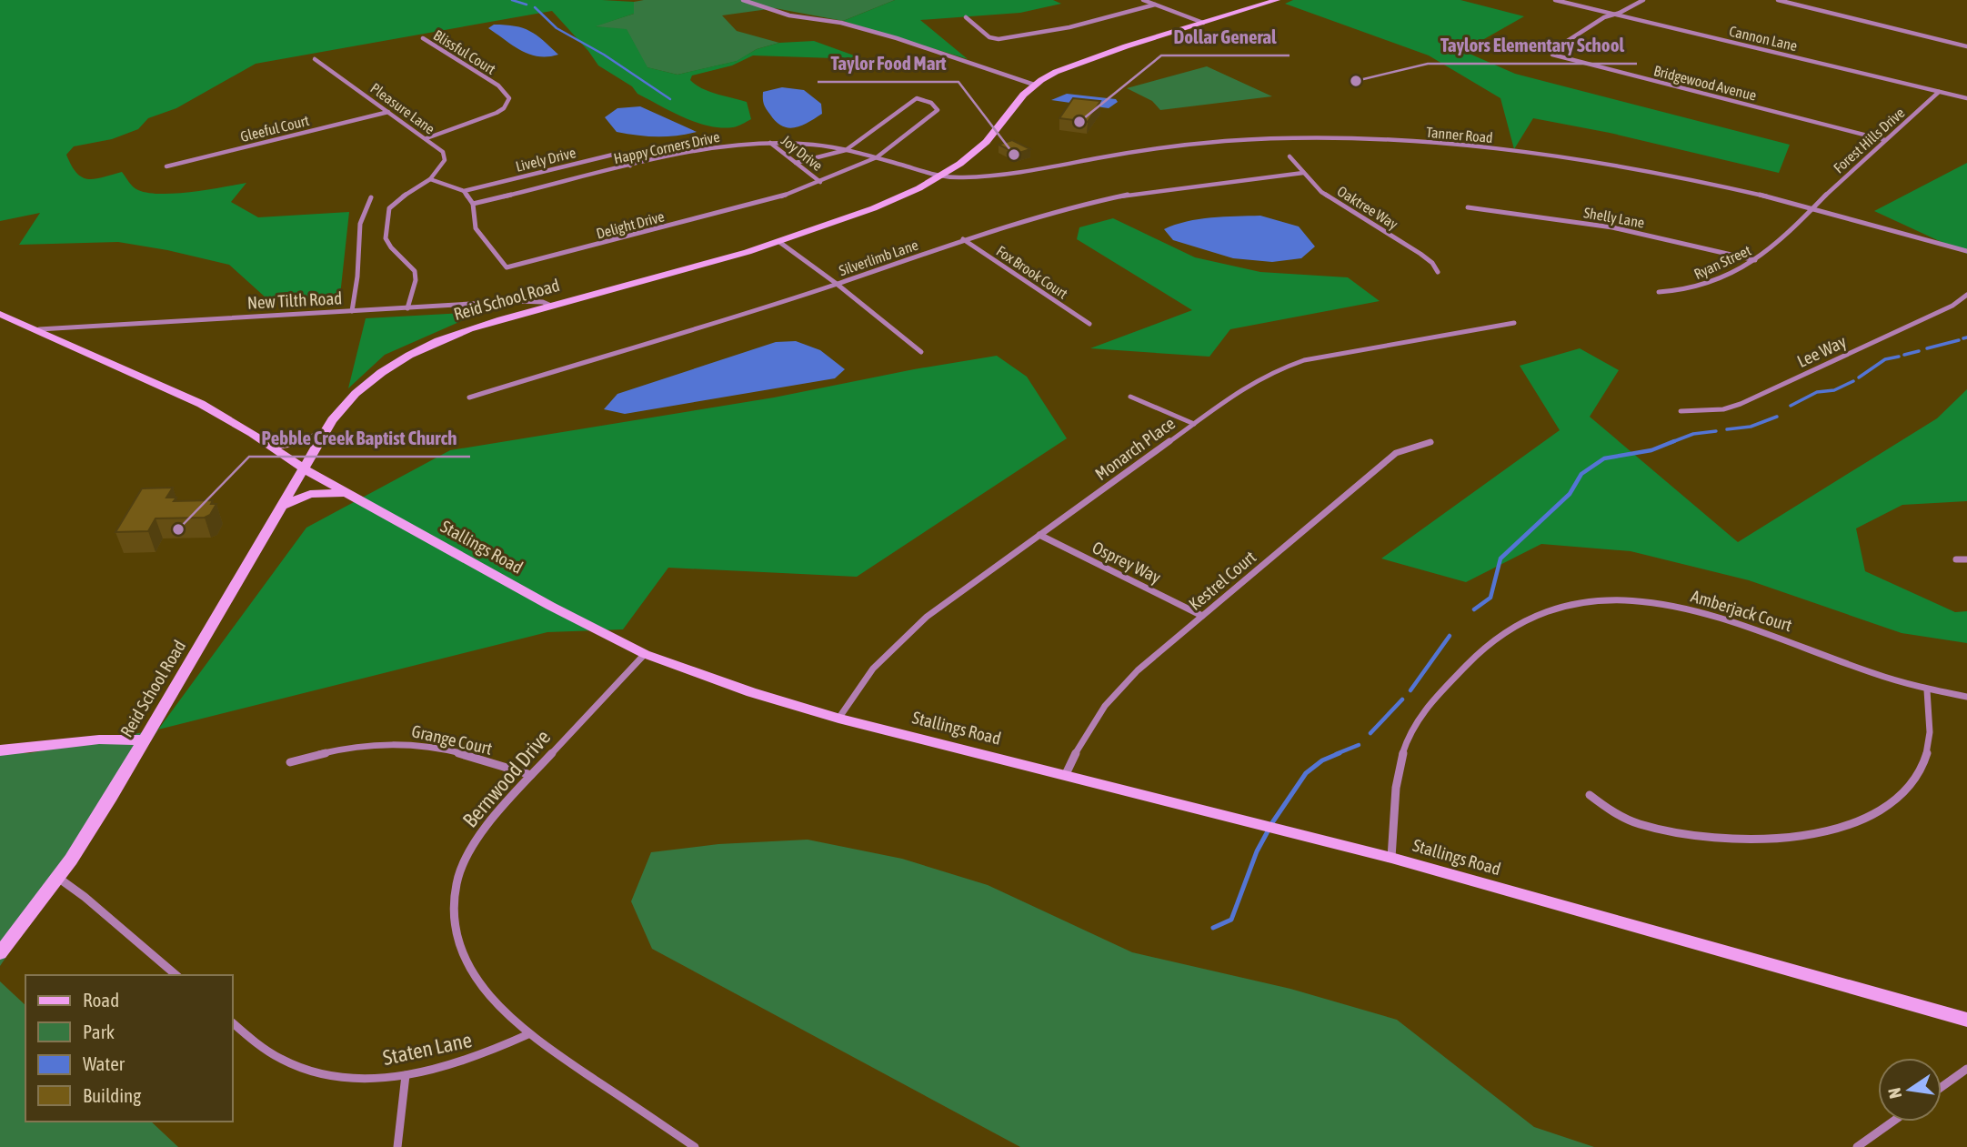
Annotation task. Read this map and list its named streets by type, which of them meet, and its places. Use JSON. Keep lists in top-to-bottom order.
{
  "streets": {
    "street": [
      "Cannon Lane",
      "Blissful Court",
      "Bridgewood Avenue",
      "Pleasure Lane",
      "Gleeful Court",
      "Tanner Road",
      "Forest Hills Drive",
      "Happy Corners Drive",
      "Joy Drive",
      "Lively Drive",
      "Oaktree Way",
      "Shelly Lane",
      "Delight Drive",
      "Silverlimb Lane",
      "Ryan Street",
      "Fox Brook Court",
      "Reid School Road",
      "New Tilth Road",
      "Lee Way",
      "Monarch Place",
      "Stallings Road",
      "Osprey Way",
      "Kestrel Court",
      "Amberjack Court",
      "Grange Court",
      "Bernwood Drive",
      "Staten Lane"
    ]
  },
  "crossings": [
    ["Cannon Lane", "Bridgewood Avenue"],
    ["Cannon Lane", "Forest Hills Drive"],
    ["Blissful Court", "Pleasure Lane"],
    ["Bridgewood Avenue", "Forest Hills Drive"],
    ["Pleasure Lane", "Gleeful Court"],
    ["Tanner Road", "Forest Hills Drive"],
    ["Tanner Road", "Happy Corners Drive"],
    ["Tanner Road", "Ryan Street"],
    ["Tanner Road", "Reid School Road"],
    ["Forest Hills Drive", "Ryan Street"],
    ["Happy Corners Drive", "Joy Drive"],
    ["Happy Corners Drive", "Lively Drive"],
    ["Happy Corners Drive", "Delight Drive"],
    ["Happy Corners Drive", "Reid School Road"],
    ["Joy Drive", "Delight Drive"],
    ["Lively Drive", "Delight Drive"],
    ["Oaktree Way", "Silverlimb Lane"],
    ["Shelly Lane", "Ryan Street"],
    ["Silverlimb Lane", "Fox Brook Court"],
    ["Reid School Road", "New Tilth Road"],
    ["Reid School Road", "Stallings Road"],
    ["New Tilth Road", "Stallings Road"],
    ["Monarch Place", "Stallings Road"],
    ["Monarch Place", "Osprey Way"],
    ["Stallings Road", "Kestrel Court"],
    ["Stallings Road", "Amberjack Court"],
    ["Stallings Road", "Bernwood Drive"],
    ["Osprey Way", "Kestrel Court"],
    ["Grange Court", "Bernwood Drive"],
    ["Bernwood Drive", "Staten Lane"]
  ],
  "places": [
    "Taylors Elementary School",
    "Dollar General",
    "Taylor Food Mart",
    "Pebble Creek Baptist Church"
  ],
  "legend": [
    "Road",
    "Park",
    "Water",
    "Building"
  ],
  "north": "left"
}
